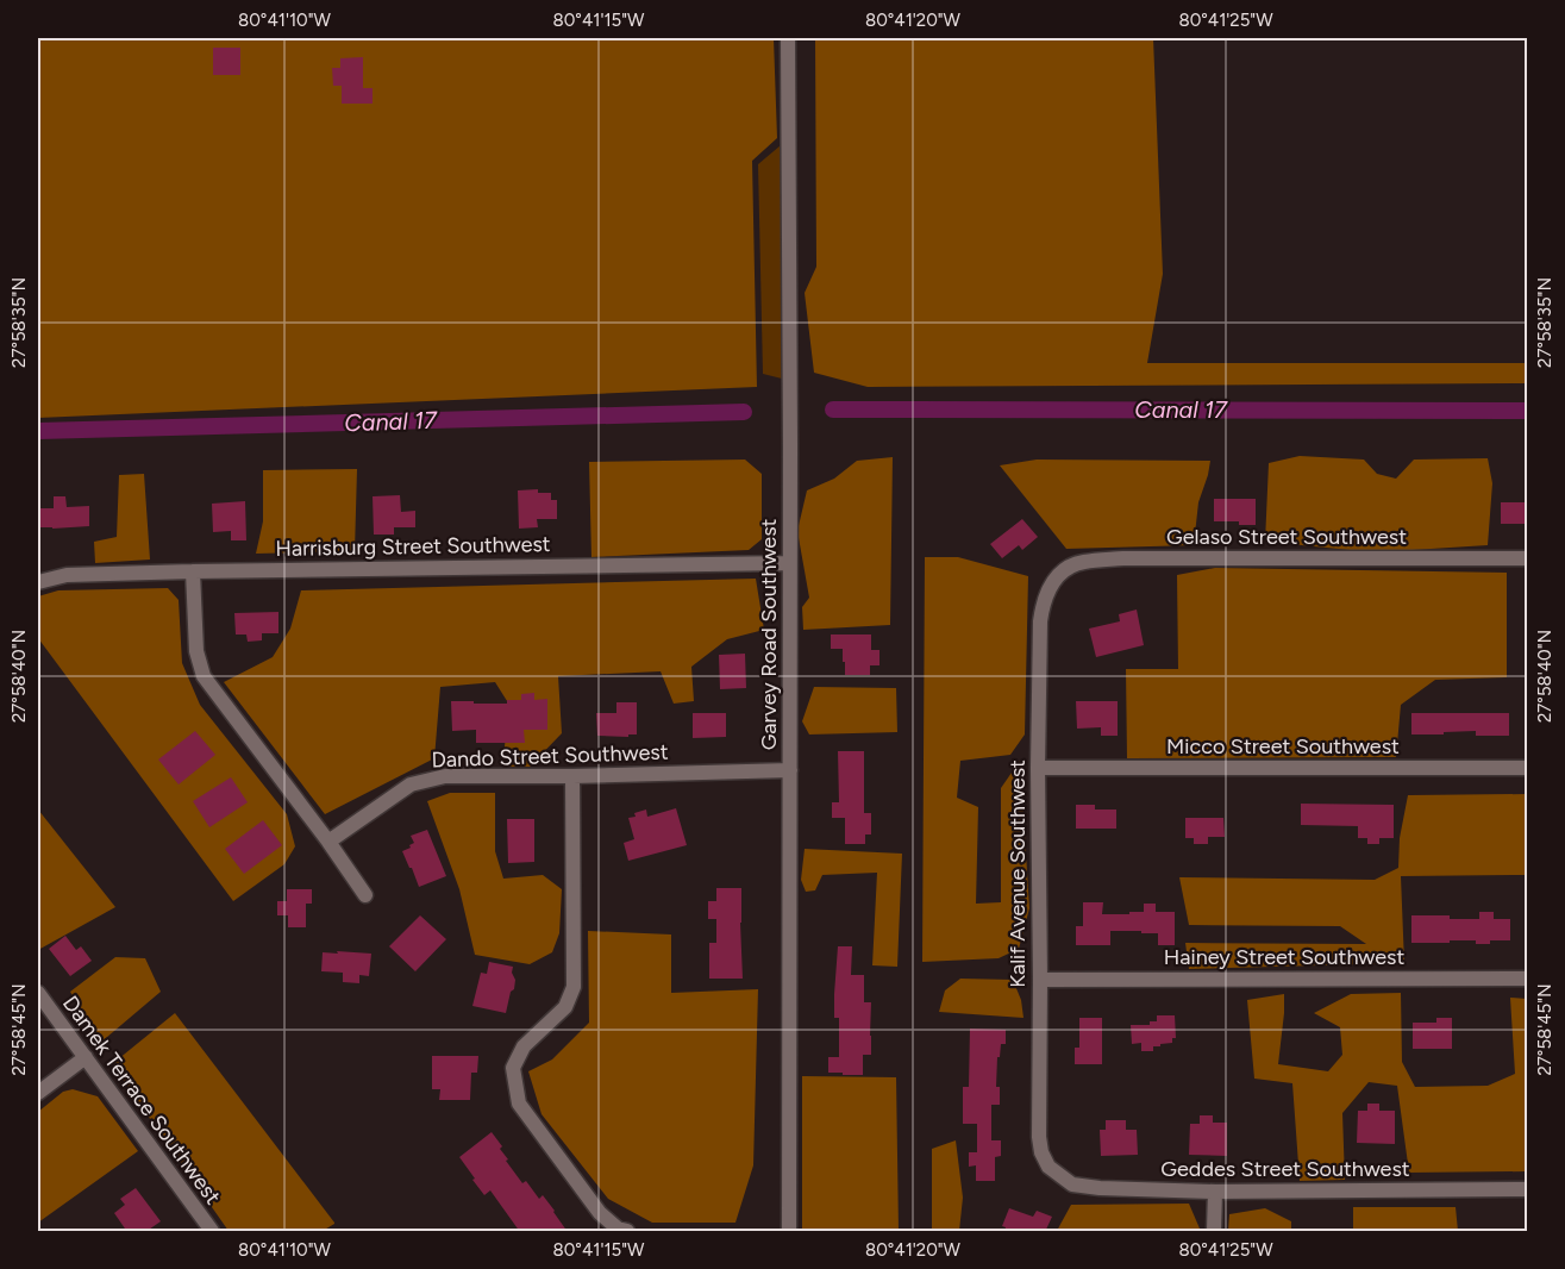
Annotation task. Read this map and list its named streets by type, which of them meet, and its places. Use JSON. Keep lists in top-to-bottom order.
{
  "streets": {
    "street": [
      "Gelaso Street Southwest",
      "Harrisburg Street Southwest",
      "Garvey Road Southwest",
      "Micco Street Southwest",
      "Dando Street Southwest",
      "Kalif Avenue Southwest",
      "Hainey Street Southwest",
      "Damek Terrace Southwest",
      "Geddes Street Southwest"
    ]
  },
  "crossings": [
    ["Gelaso Street Southwest", "Kalif Avenue Southwest"],
    ["Harrisburg Street Southwest", "Garvey Road Southwest"],
    ["Garvey Road Southwest", "Dando Street Southwest"],
    ["Micco Street Southwest", "Kalif Avenue Southwest"],
    ["Kalif Avenue Southwest", "Hainey Street Southwest"],
    ["Kalif Avenue Southwest", "Geddes Street Southwest"]
  ],
  "water": ["Canal 17"],
  "coordinates": [
    "80°41'10\"W",
    "80°41'15\"W",
    "80°41'20\"W",
    "80°41'25\"W",
    "27°58'35\"N",
    "27°58'40\"N",
    "27°58'45\"N"
  ]
}
